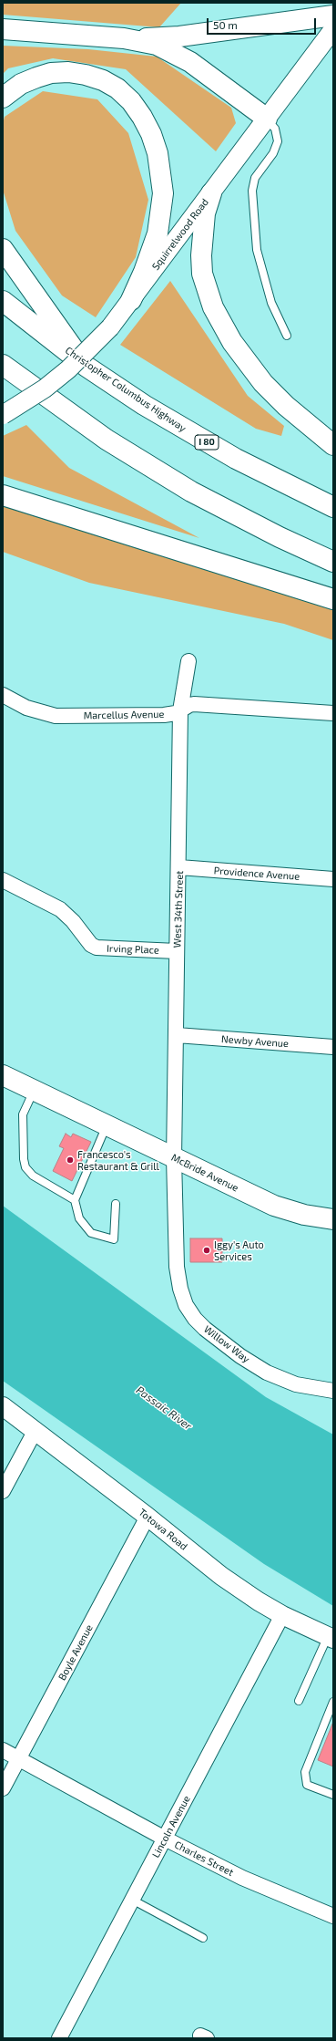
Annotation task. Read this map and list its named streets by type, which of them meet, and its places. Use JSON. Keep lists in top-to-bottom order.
{
  "streets": {
    "main road": ["Christopher Columbus Highway", "I 80", "McBride Avenue"],
    "street": [
      "Squirrelwood Road",
      "Marcellus Avenue",
      "Providence Avenue",
      "West 34th Street",
      "Irving Place",
      "Newby Avenue",
      "Willow Way",
      "Totowa Road",
      "Boyle Avenue",
      "Lincoln Avenue",
      "Charles Street"
    ]
  },
  "crossings": [
    ["Marcellus Avenue", "West 34th Street"],
    ["Providence Avenue", "West 34th Street"],
    ["West 34th Street", "Irving Place"],
    ["West 34th Street", "Newby Avenue"],
    ["West 34th Street", "McBride Avenue"],
    ["West 34th Street", "Willow Way"],
    ["McBride Avenue", "Willow Way"],
    ["Totowa Road", "Boyle Avenue"],
    ["Totowa Road", "Lincoln Avenue"],
    ["Boyle Avenue", "Charles Street"],
    ["Lincoln Avenue", "Charles Street"]
  ],
  "water": ["Passaic River"],
  "places": ["Francesco's Restaurant & Grill", "Iggy's Auto Services"],
  "scale_bar": "50 m"
}
